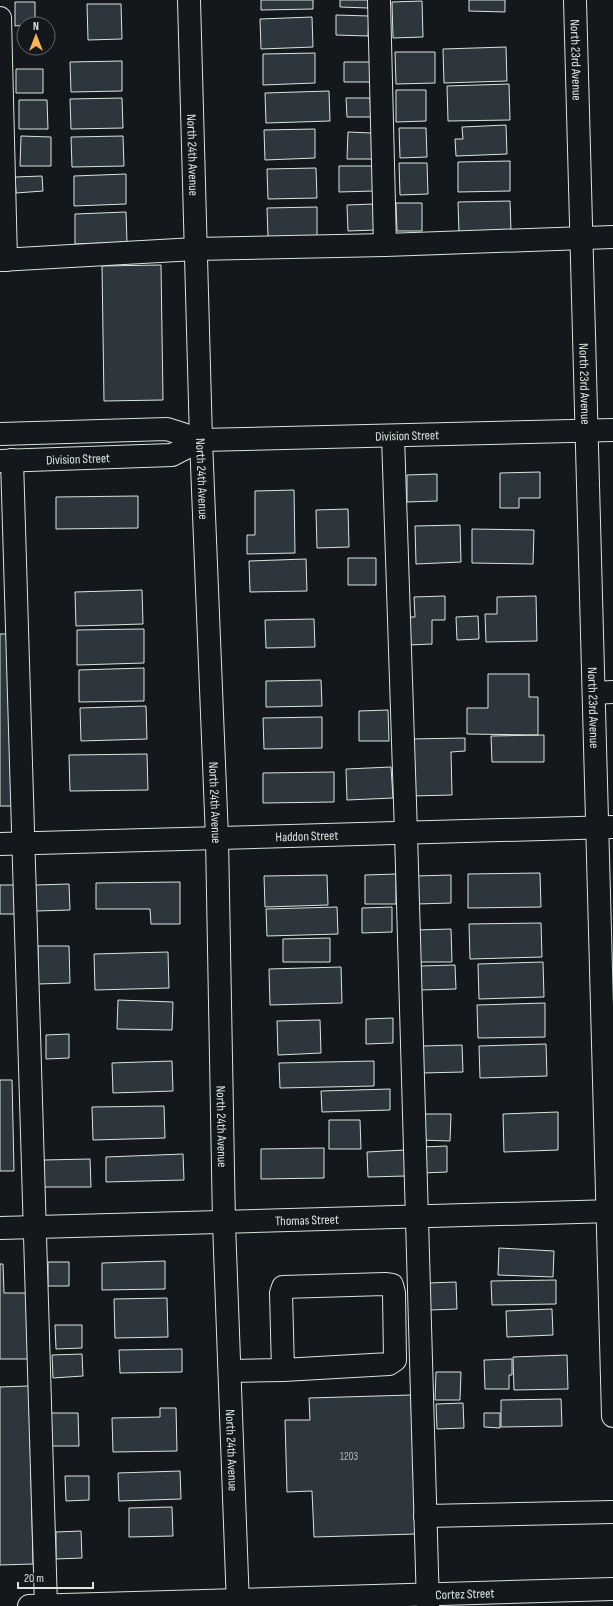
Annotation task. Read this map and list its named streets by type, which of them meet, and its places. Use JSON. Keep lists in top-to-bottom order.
{
  "streets": {
    "street": [
      "North 23rd Avenue",
      "North 24th Avenue",
      "Division Street",
      "Haddon Street",
      "Thomas Street",
      "Cortez Street"
    ]
  },
  "crossings": [
    ["North 23rd Avenue", "Division Street"],
    ["North 23rd Avenue", "Haddon Street"],
    ["North 23rd Avenue", "Thomas Street"],
    ["North 24th Avenue", "Division Street"],
    ["North 24th Avenue", "Haddon Street"],
    ["North 24th Avenue", "Thomas Street"],
    ["North 24th Avenue", "Cortez Street"]
  ],
  "house_numbers": ["1203"],
  "scale_bar": "20 m",
  "north": "top"
}
